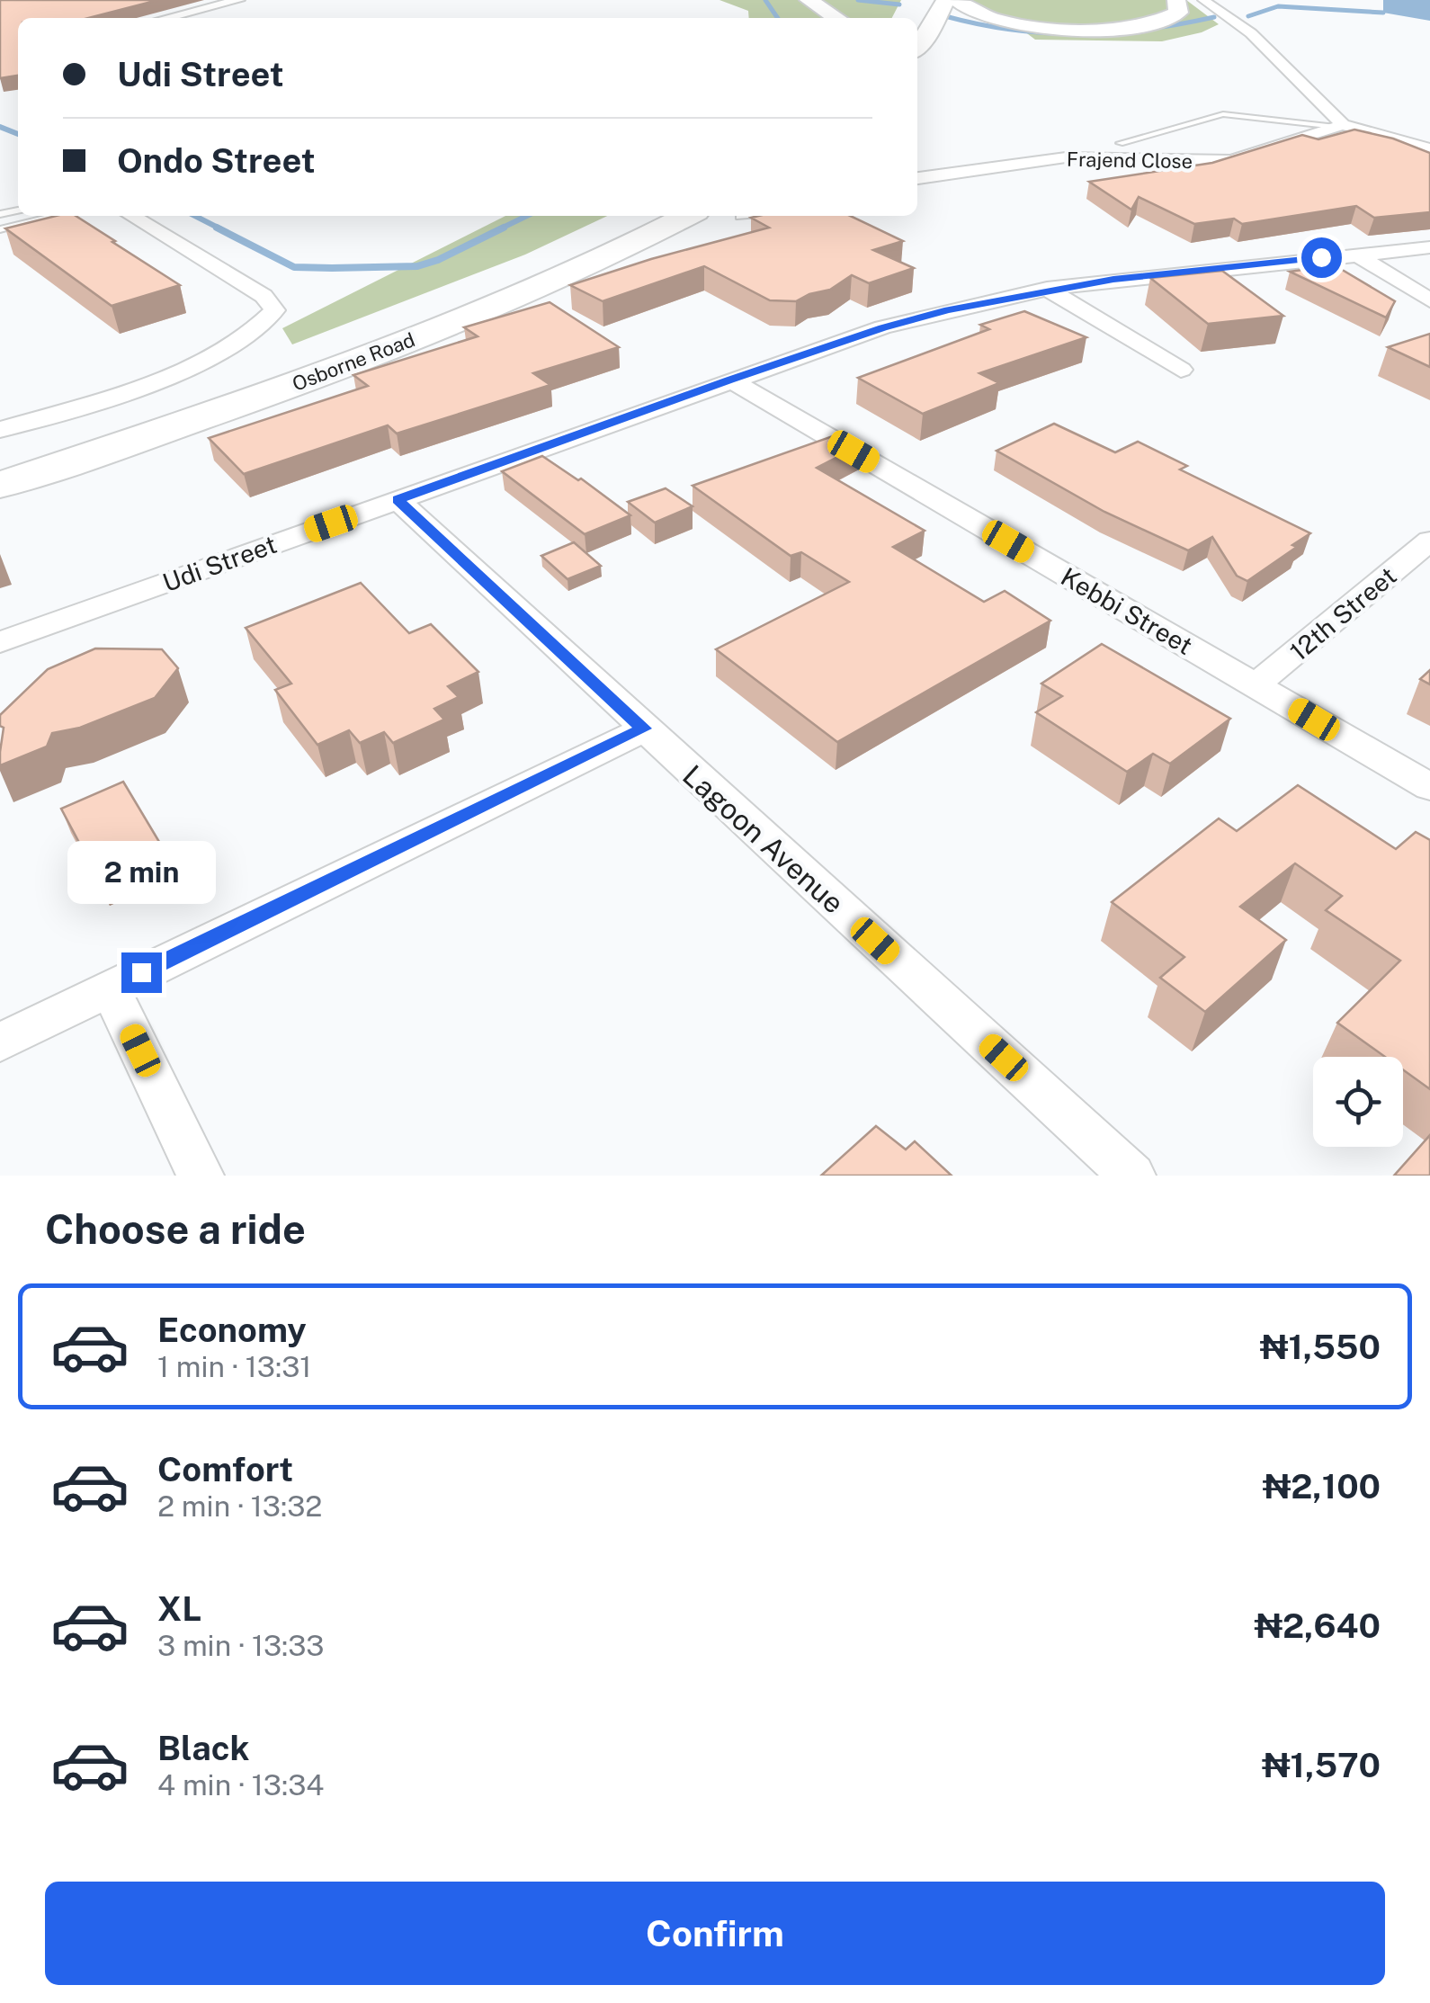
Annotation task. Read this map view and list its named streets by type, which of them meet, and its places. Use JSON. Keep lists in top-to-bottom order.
{
  "streets": {
    "main road": ["Osborne Road"],
    "street": [
      "Frajend Close",
      "Udi Street",
      "Kebbi Street",
      "12th Street",
      "Lagoon Avenue"
    ]
  },
  "crossings": [
    ["Udi Street", "Kebbi Street"],
    ["Udi Street", "Lagoon Avenue"],
    ["Kebbi Street", "12th Street"]
  ],
  "page": {
    "banner": ["Udi Street", "Ondo Street"],
    "bubble": "2 min",
    "heading": "Choose a ride",
    "list": [
      {
        "name": "Economy",
        "note": "1 min · 13:31",
        "value": "₦1,550"
      },
      {
        "name": "Comfort",
        "note": "2 min · 13:32",
        "value": "₦2,100"
      },
      {
        "name": "XL",
        "note": "3 min · 13:33",
        "value": "₦2,640"
      },
      {
        "name": "Black",
        "note": "4 min · 13:34",
        "value": "₦1,570"
      }
    ],
    "buttons": "Confirm"
  }
}
